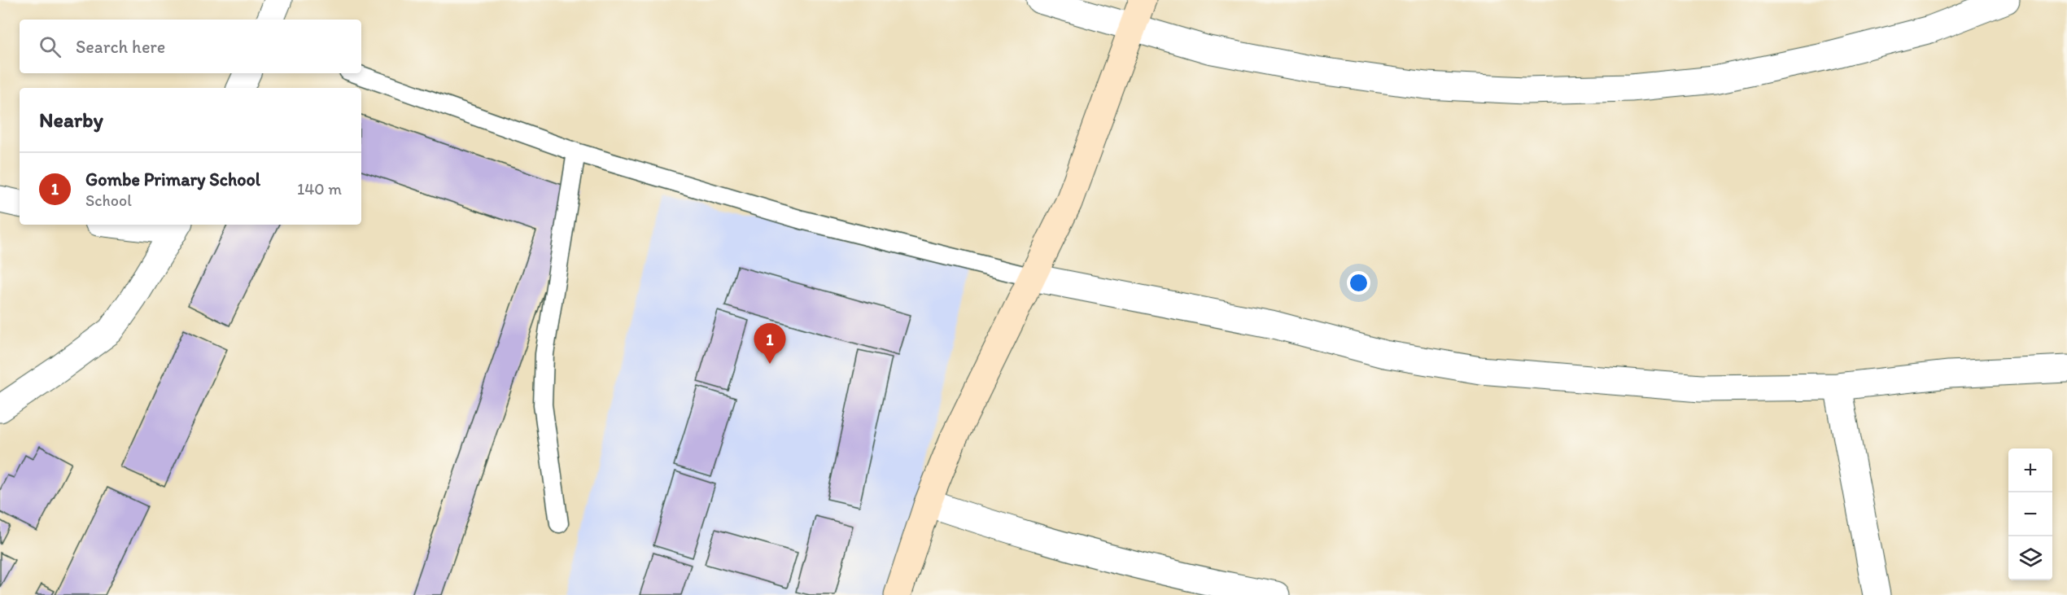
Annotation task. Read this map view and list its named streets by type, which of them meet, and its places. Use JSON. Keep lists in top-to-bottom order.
{
  "page": {
    "search": "Search here",
    "heading": "Nearby",
    "list": [
      {
        "mark": "1",
        "name": "Gombe Primary School",
        "note": "School",
        "value": "140 m"
      }
    ],
    "pins": "1",
    "map_buttons": ["+", "−"]
  }
}
